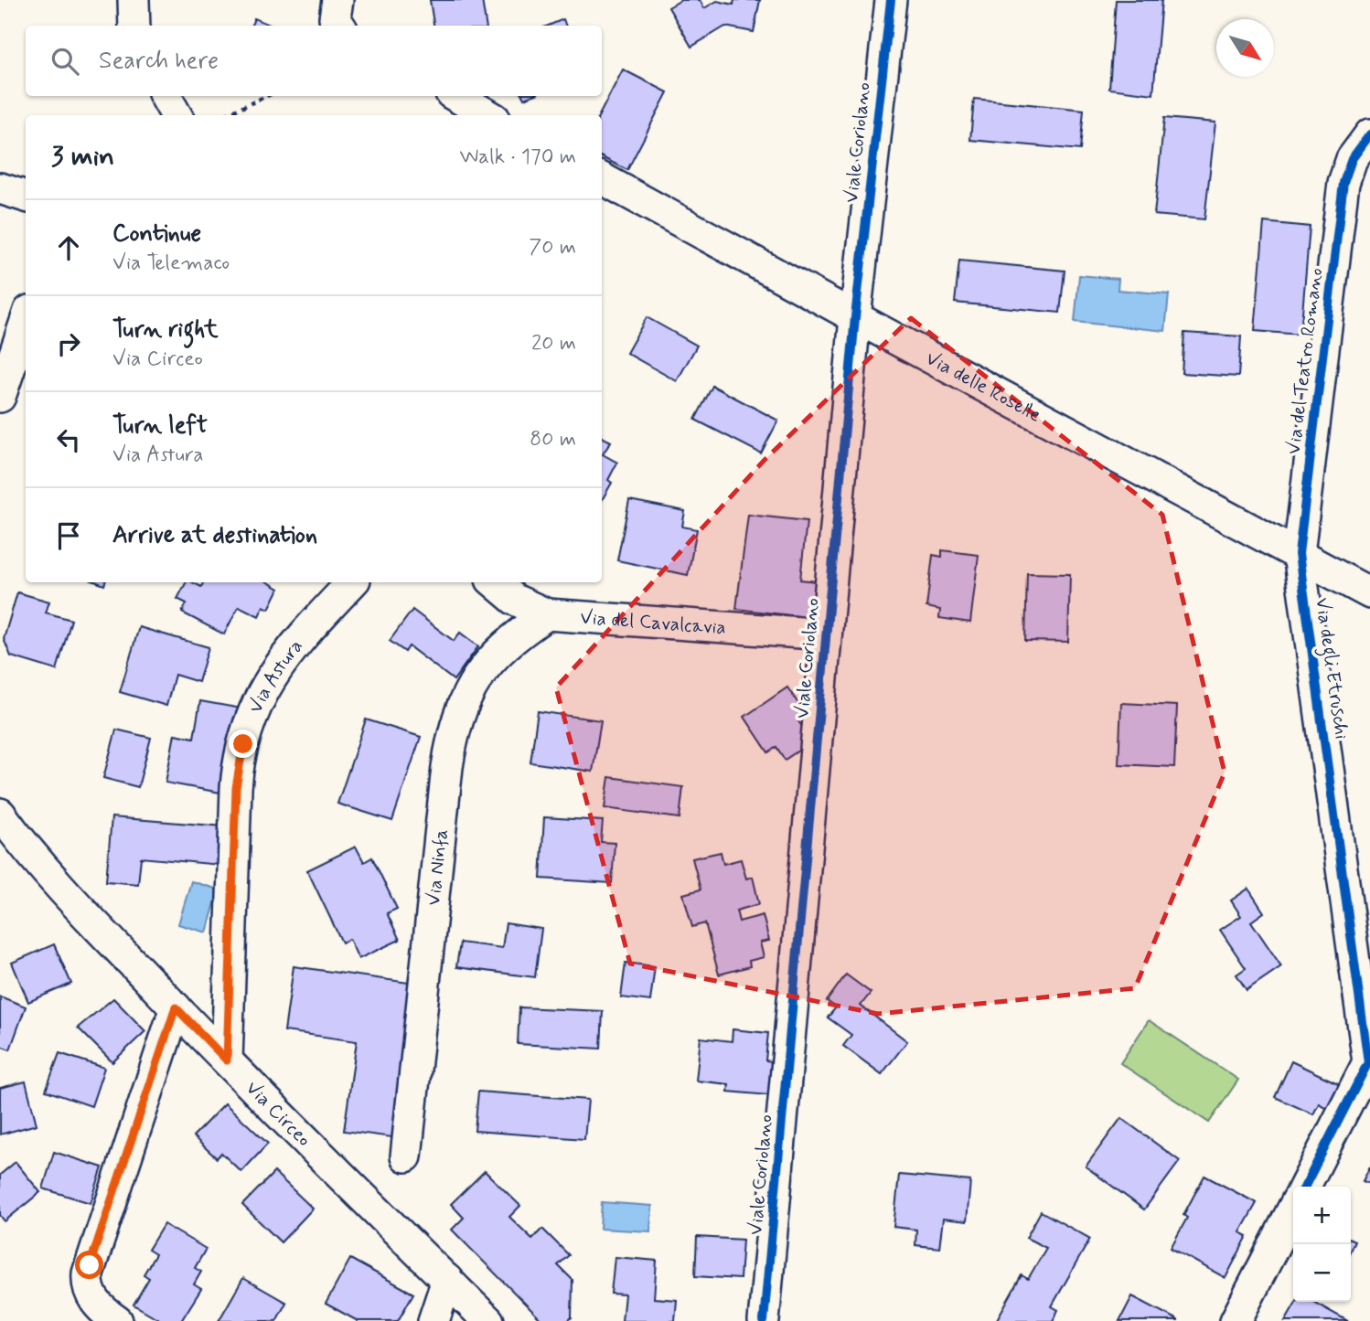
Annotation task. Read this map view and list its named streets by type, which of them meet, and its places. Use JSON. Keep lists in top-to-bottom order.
{
  "streets": {
    "street": [
      "Viale Coriolano",
      "Via del Teatro Romano",
      "Via delle Roselle",
      "Via del Cavalcavia",
      "Via degli Etruschi",
      "Via Astura",
      "Via Ninfa",
      "Via Circeo"
    ]
  },
  "crossings": [
    ["Viale Coriolano", "Via delle Roselle"],
    ["Viale Coriolano", "Via del Cavalcavia"],
    ["Via del Teatro Romano", "Via delle Roselle"],
    ["Via del Teatro Romano", "Via degli Etruschi"],
    ["Via delle Roselle", "Via degli Etruschi"],
    ["Via del Cavalcavia", "Via Ninfa"],
    ["Via Astura", "Via Circeo"]
  ],
  "north": "bottom right",
  "page": {
    "search": "Search here",
    "heading": ["3 min", "Walk · 170 m"],
    "list": [
      ["Continue", "Via Telemaco", "70 m"],
      ["Turn right", "Via Circeo", "20 m"],
      ["Turn left", "Via Astura", "80 m"],
      "Arrive at destination"
    ],
    "map_buttons": ["+", "−"]
  }
}
